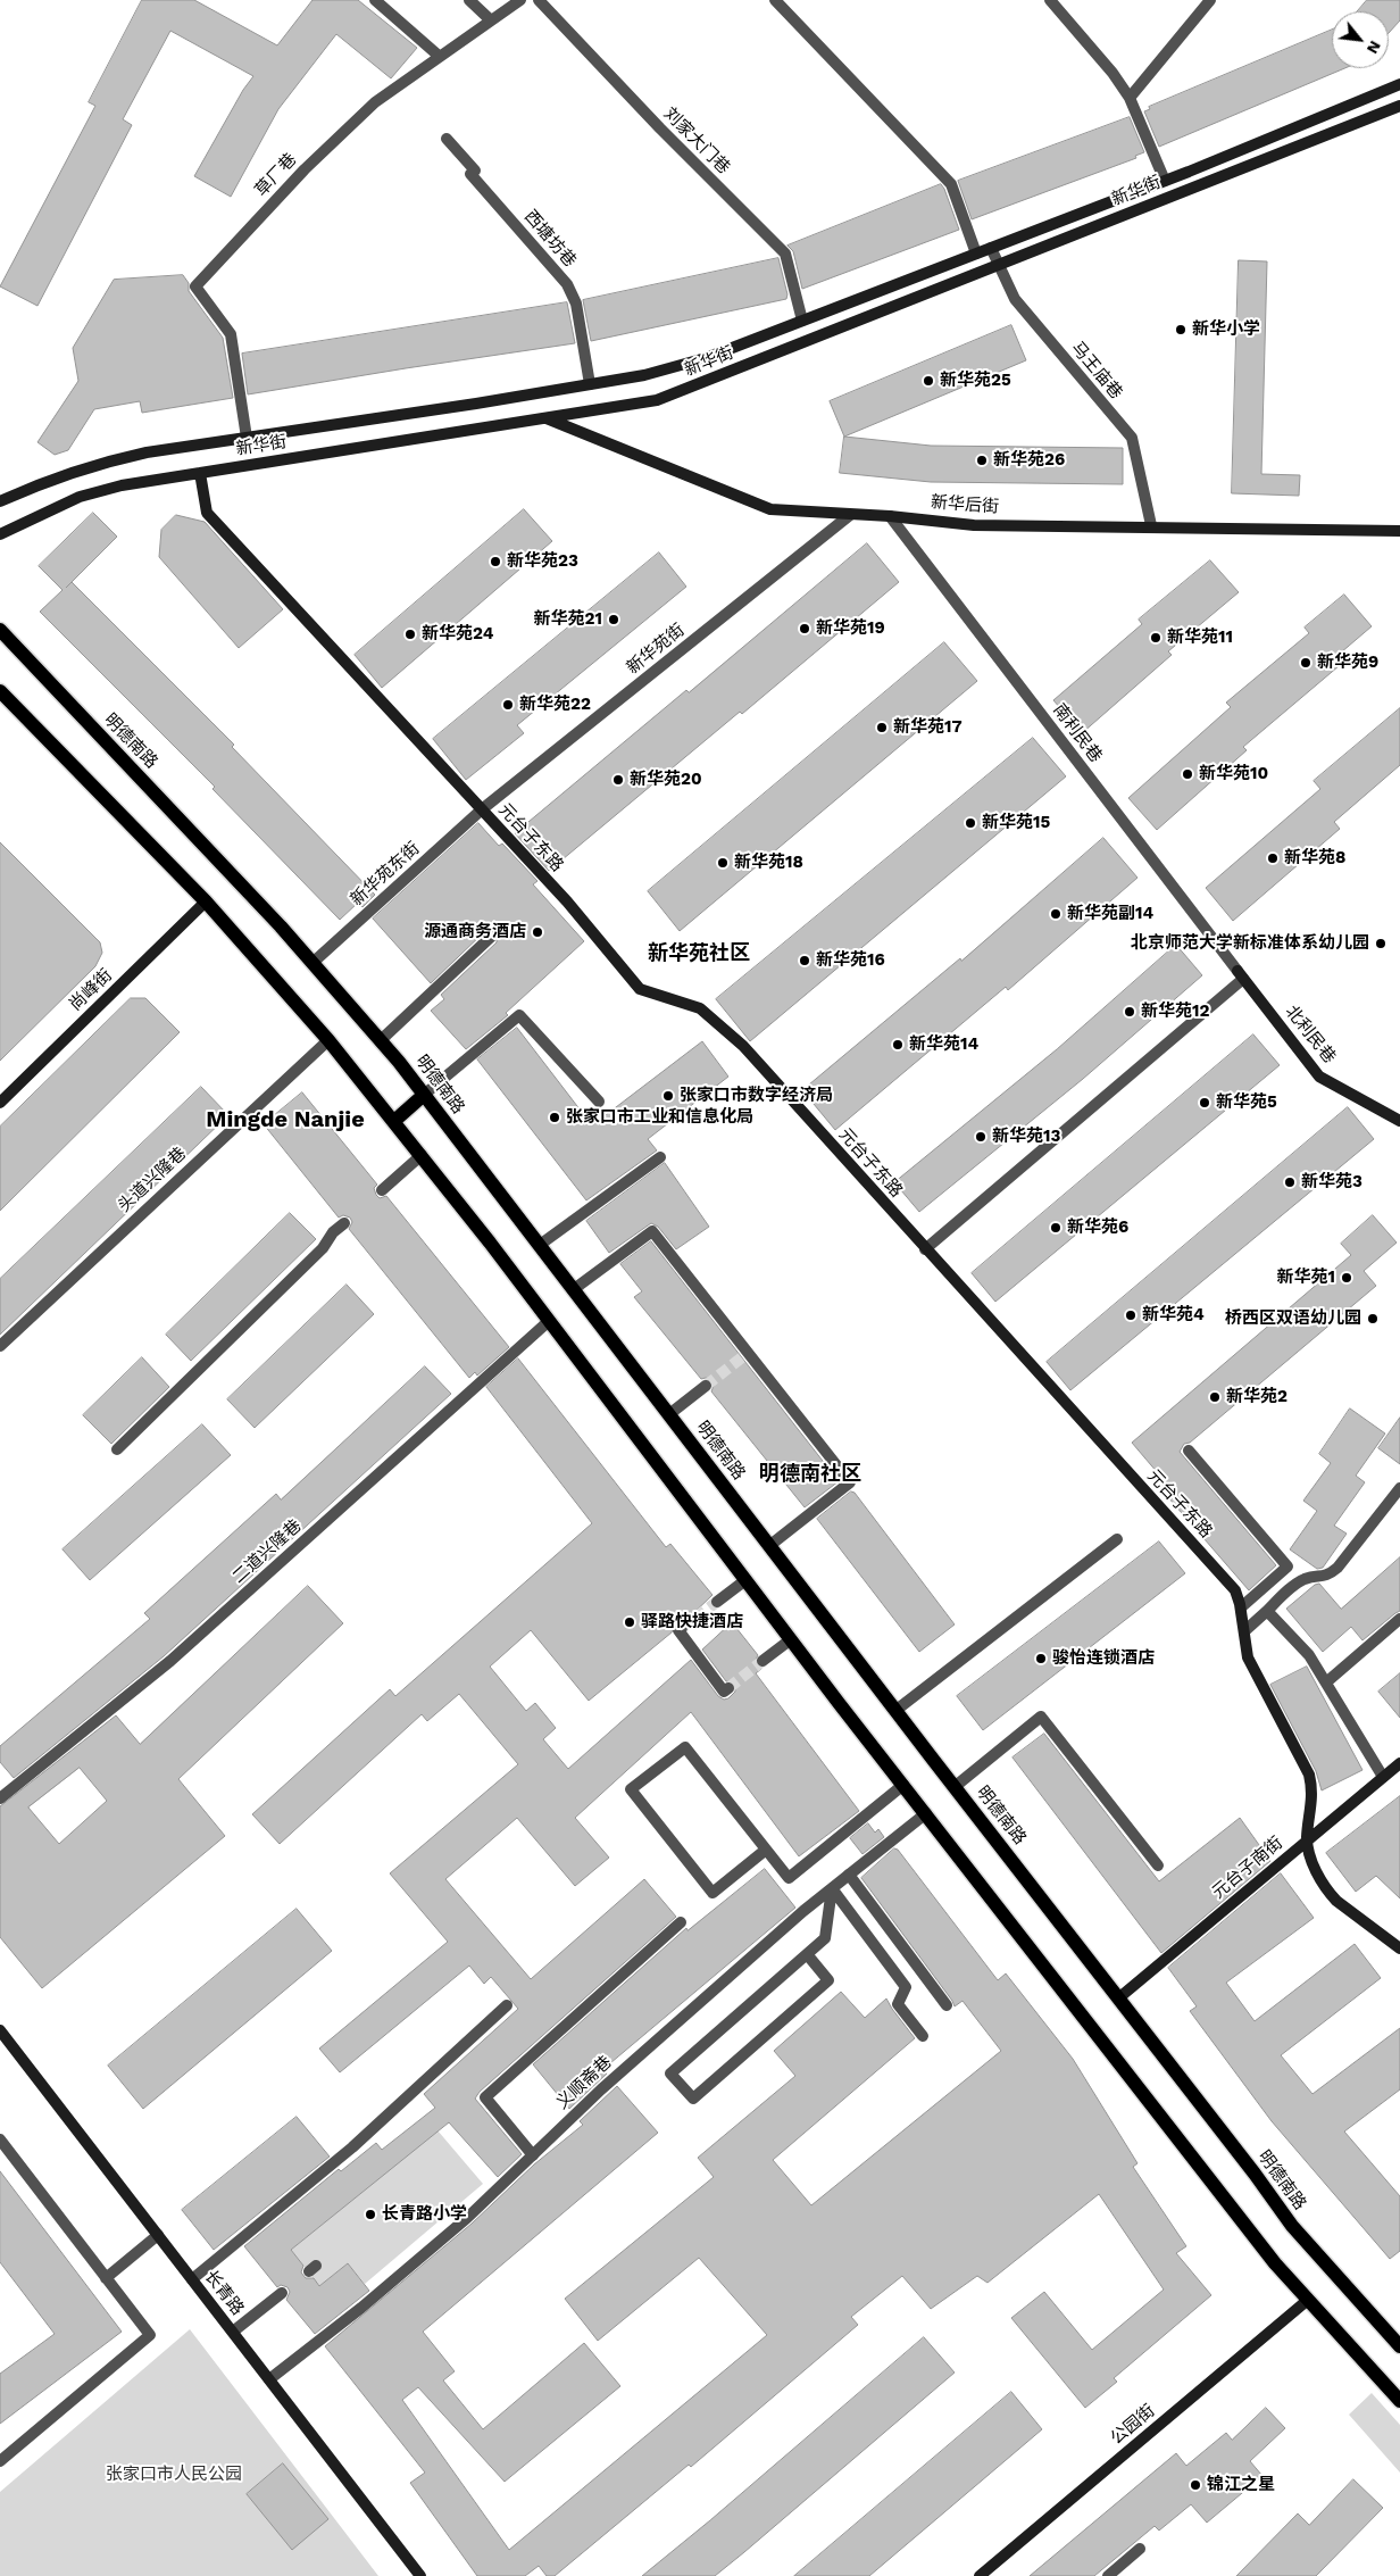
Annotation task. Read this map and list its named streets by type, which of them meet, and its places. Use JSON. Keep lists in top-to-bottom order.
{
  "streets": {
    "main road": ["明德南路"],
    "street": [
      "刘家大门巷",
      "草厂巷",
      "新华街",
      "西塘坊巷",
      "马王庙巷",
      "新华后街",
      "新华苑街",
      "南利民巷",
      "元台子东路",
      "新华苑东街",
      "尚峰街",
      "北利民巷",
      "头道兴隆巷",
      "二道兴隆巷",
      "元台子南街",
      "义顺斋巷",
      "长青路",
      "公园街"
    ]
  },
  "crossings": [
    ["刘家大门巷", "新华街"],
    ["草厂巷", "新华街"],
    ["新华街", "西塘坊巷"],
    ["新华街", "马王庙巷"],
    ["新华街", "新华后街"],
    ["新华街", "元台子东路"],
    ["马王庙巷", "新华后街"],
    ["新华后街", "新华苑街"],
    ["新华后街", "南利民巷"],
    ["新华苑街", "元台子东路"],
    ["新华苑街", "新华苑东街"],
    ["南利民巷", "北利民巷"],
    ["明德南路", "新华苑东街"],
    ["明德南路", "元台子南街"],
    ["元台子东路", "新华苑东街"],
    ["元台子东路", "元台子南街"],
    ["义顺斋巷", "长青路"]
  ],
  "districts": ["新华苑社区", "Mingde Nanjie", "明德南社区"],
  "parks": ["张家口市人民公园"],
  "places": [
    "新华小学",
    "新华苑25",
    "新华苑26",
    "新华苑23",
    "新华苑21",
    "新华苑19",
    "新华苑24",
    "新华苑11",
    "新华苑9",
    "新华苑22",
    "新华苑17",
    "新华苑10",
    "新华苑20",
    "新华苑15",
    "新华苑8",
    "新华苑18",
    "新华苑副14",
    "源通商务酒店",
    "北京师范大学新标准体系幼儿园",
    "新华苑16",
    "新华苑12",
    "新华苑14",
    "张家口市数字经济局",
    "新华苑5",
    "张家口市工业和信息化局",
    "新华苑13",
    "新华苑3",
    "新华苑6",
    "新华苑1",
    "新华苑4",
    "桥西区双语幼儿园",
    "新华苑2",
    "驿路快捷酒店",
    "骏怡连锁酒店",
    "长青路小学",
    "锦江之星"
  ],
  "north": "bottom right"
}
